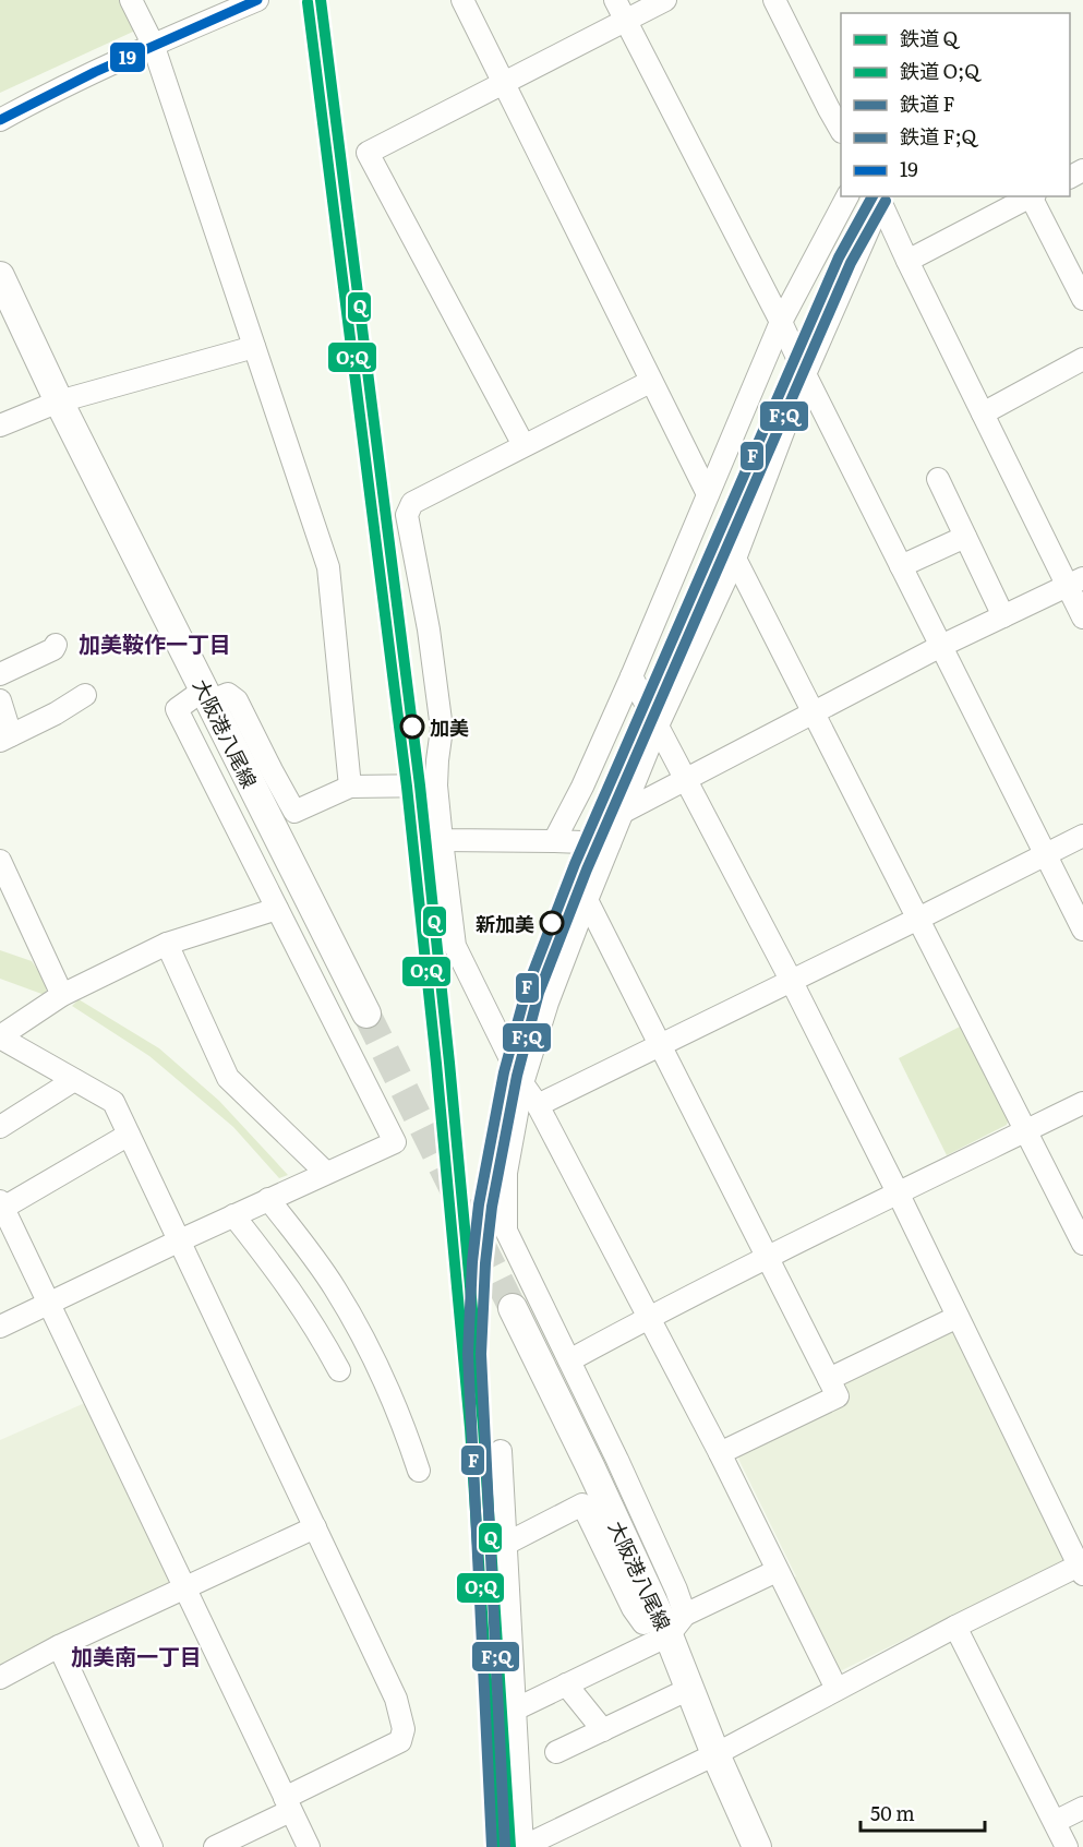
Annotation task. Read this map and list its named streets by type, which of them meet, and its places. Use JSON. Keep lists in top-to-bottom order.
{
  "streets": {
    "main road": ["大阪港八尾線"]
  },
  "districts": ["加美鞍作一丁目", "加美南一丁目"],
  "places": ["加美", "新加美"],
  "lines": [
    "rail line Q",
    "transit line 19",
    "rail line O;Q",
    "rail line F",
    "rail line F;Q"
  ],
  "legend": [
    "鉄道 Q",
    "鉄道 O;Q",
    "鉄道 F",
    "鉄道 F;Q",
    "19"
  ],
  "scale_bar": "50 m"
}
